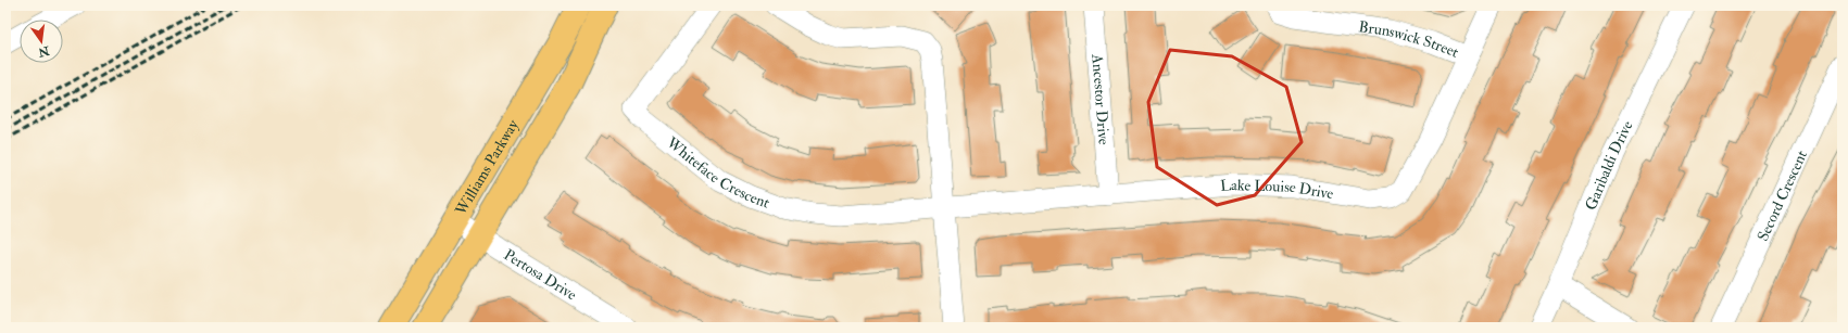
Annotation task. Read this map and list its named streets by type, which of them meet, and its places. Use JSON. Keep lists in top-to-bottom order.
{
  "streets": {
    "main road": ["Williams Parkway"],
    "street": [
      "Brunswick Street",
      "Ancestor Drive",
      "Garibaldi Drive",
      "Whiteface Crescent",
      "Lake Louise Drive",
      "Secord Crescent",
      "Pertosa Drive"
    ]
  },
  "crossings": [
    ["Brunswick Street", "Lake Louise Drive"],
    ["Ancestor Drive", "Lake Louise Drive"],
    ["Williams Parkway", "Pertosa Drive"],
    ["Whiteface Crescent", "Lake Louise Drive"]
  ],
  "north": "bottom"
}
